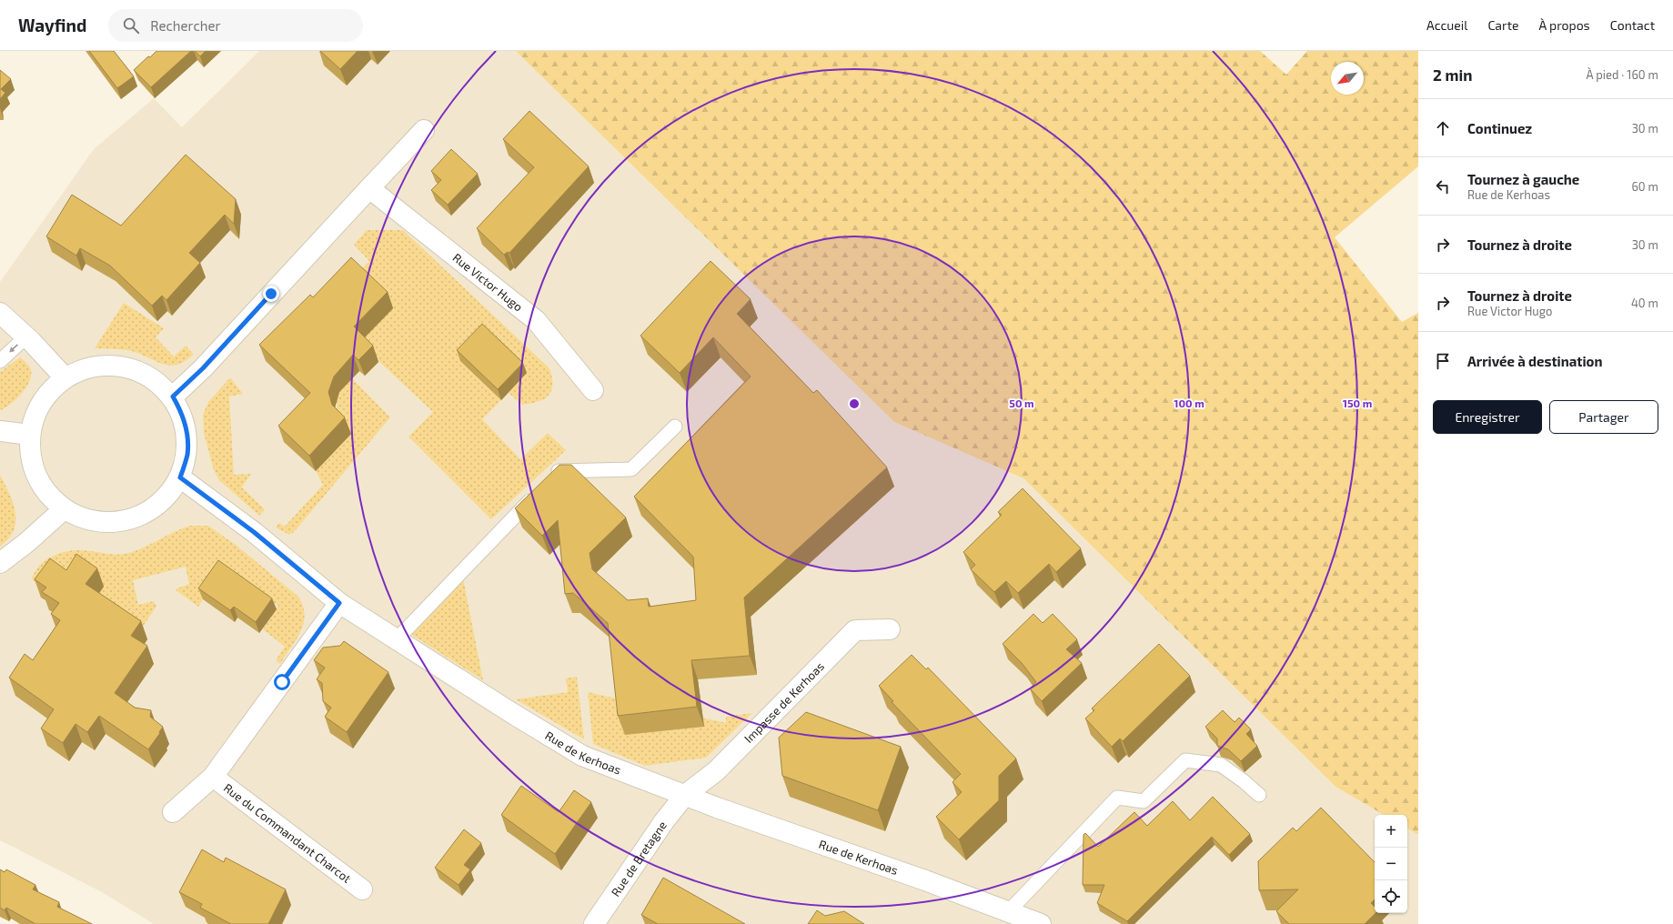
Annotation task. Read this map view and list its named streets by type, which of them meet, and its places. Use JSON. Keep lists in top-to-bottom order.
{
  "streets": {
    "street": [
      "Rue Victor Hugo",
      "Impasse de Kerhoas",
      "Rue de Kerhoas",
      "Rue du Commandant Charcot",
      "Rue de Bretagne"
    ]
  },
  "crossings": [
    ["Impasse de Kerhoas", "Rue de Kerhoas"],
    ["Impasse de Kerhoas", "Rue de Bretagne"],
    ["Rue de Kerhoas", "Rue du Commandant Charcot"],
    ["Rue de Kerhoas", "Rue de Bretagne"]
  ],
  "north": "bottom left",
  "page": {
    "header": "Wayfind",
    "search": "Rechercher",
    "nav": [
      "Accueil",
      "Carte",
      "À propos",
      "Contact"
    ],
    "heading": ["2 min", "À pied · 160 m"],
    "list": [
      ["Continuez", "30 m"],
      ["Tournez à gauche", "Rue de Kerhoas", "60 m"],
      ["Tournez à droite", "30 m"],
      ["Tournez à droite", "Rue Victor Hugo", "40 m"],
      "Arrivée à destination"
    ],
    "buttons": ["Enregistrer", "Partager"],
    "map_buttons": ["+", "−"]
  },
  "rings": ["50 m", "100 m", "150 m"]
}
